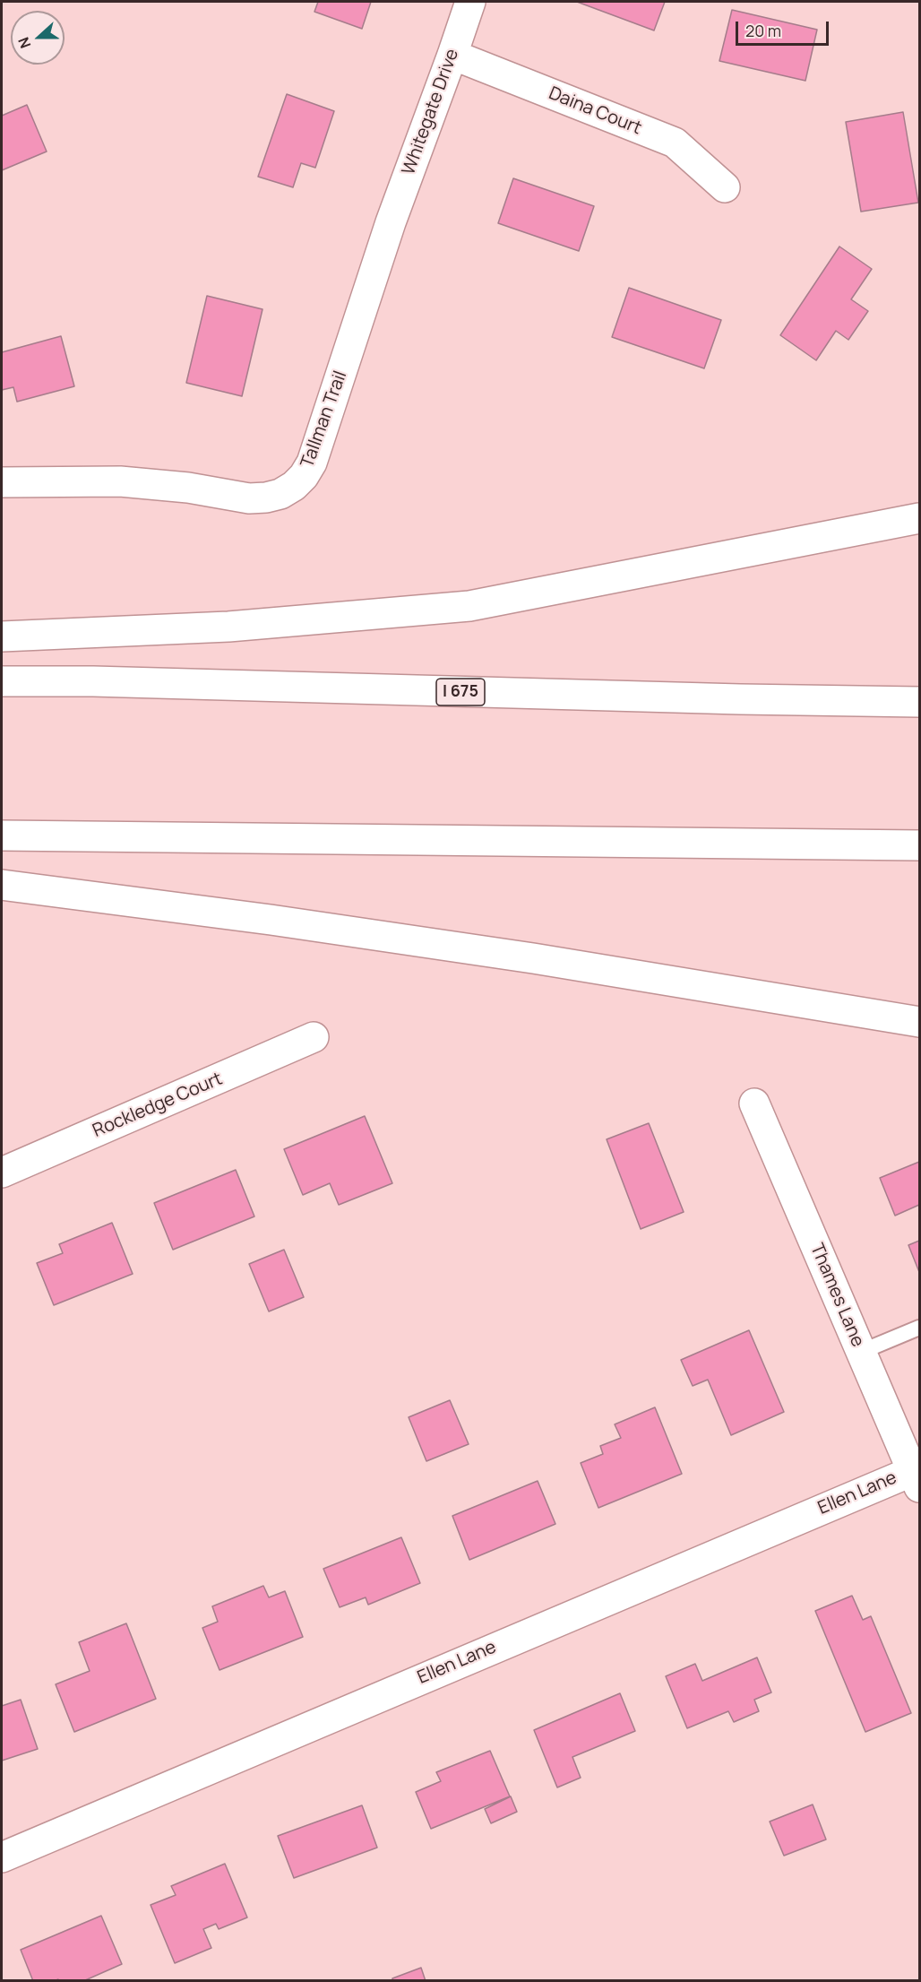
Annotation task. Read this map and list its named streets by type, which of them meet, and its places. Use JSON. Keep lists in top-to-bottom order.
{
  "streets": {
    "main road": [
      "Daina Court",
      "Whitegate Drive",
      "Tallman Trail",
      "I 675",
      "Rockledge Court",
      "Thames Lane",
      "Ellen Lane"
    ]
  },
  "crossings": [
    ["Daina Court", "Whitegate Drive"],
    ["Whitegate Drive", "Tallman Trail"],
    ["Thames Lane", "Ellen Lane"]
  ],
  "scale_bar": "20 m",
  "north": "left"
}
